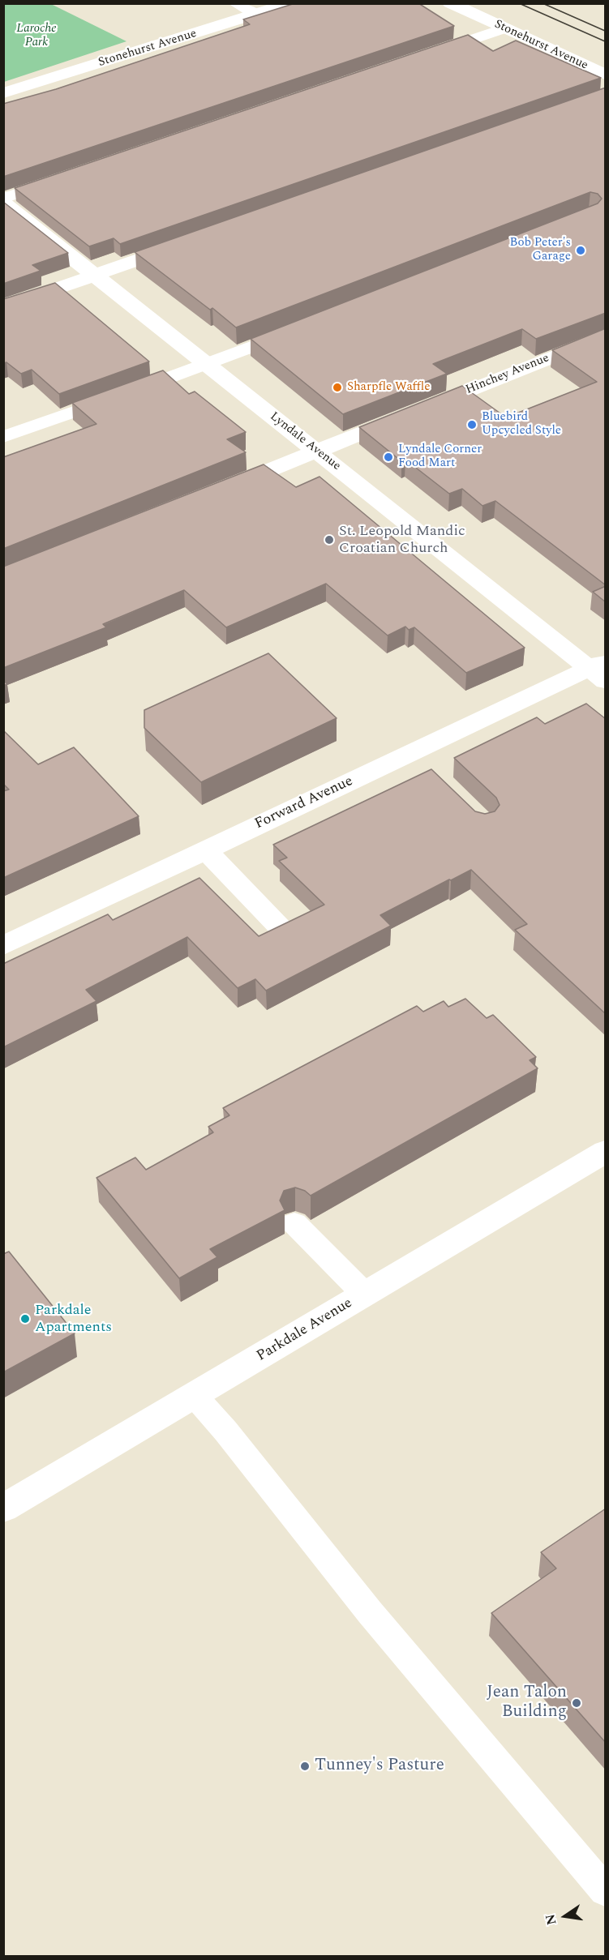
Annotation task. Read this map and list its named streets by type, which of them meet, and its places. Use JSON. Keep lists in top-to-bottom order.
{
  "streets": {
    "street": [
      "Stonehurst Avenue",
      "Hinchey Avenue",
      "Lyndale Avenue",
      "Forward Avenue",
      "Parkdale Avenue"
    ]
  },
  "crossings": [
    ["Hinchey Avenue", "Lyndale Avenue"],
    ["Lyndale Avenue", "Forward Avenue"]
  ],
  "parks": ["Laroche Park"],
  "places": [
    "Bob Peter's Garage",
    "Sharpfle Waffle",
    "Bluebird Upcycled Style",
    "Lyndale Corner Food Mart",
    "St. Leopold Mandic Croatian Church",
    "Parkdale Apartments",
    "Jean Talon Building",
    "Tunney's Pasture"
  ],
  "north": "left"
}
